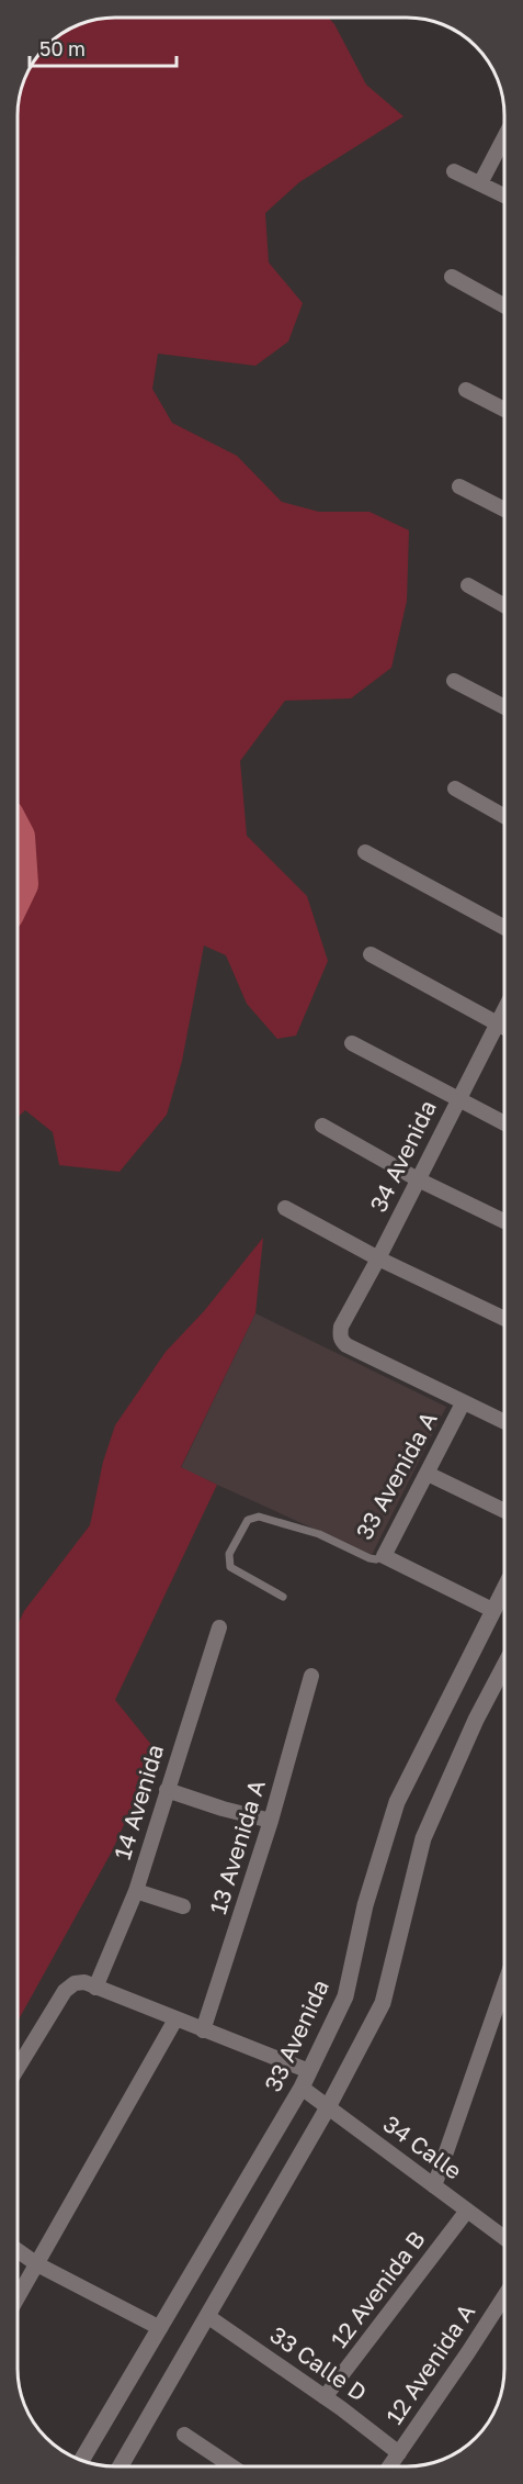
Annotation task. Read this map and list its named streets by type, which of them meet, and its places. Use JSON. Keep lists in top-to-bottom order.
{
  "streets": {
    "street": [
      "34 Avenida",
      "33 Avenida A",
      "14 Avenida",
      "13 Avenida A",
      "33 Avenida",
      "34 Calle",
      "12 Avenida B",
      "33 Calle D",
      "12 Avenida A"
    ]
  },
  "crossings": [
    ["34 Avenida", "33 Avenida A"],
    ["33 Avenida", "34 Calle"],
    ["34 Calle", "12 Avenida B"],
    ["12 Avenida B", "33 Calle D"],
    ["33 Calle D", "12 Avenida A"]
  ],
  "scale_bar": "50 m"
}
